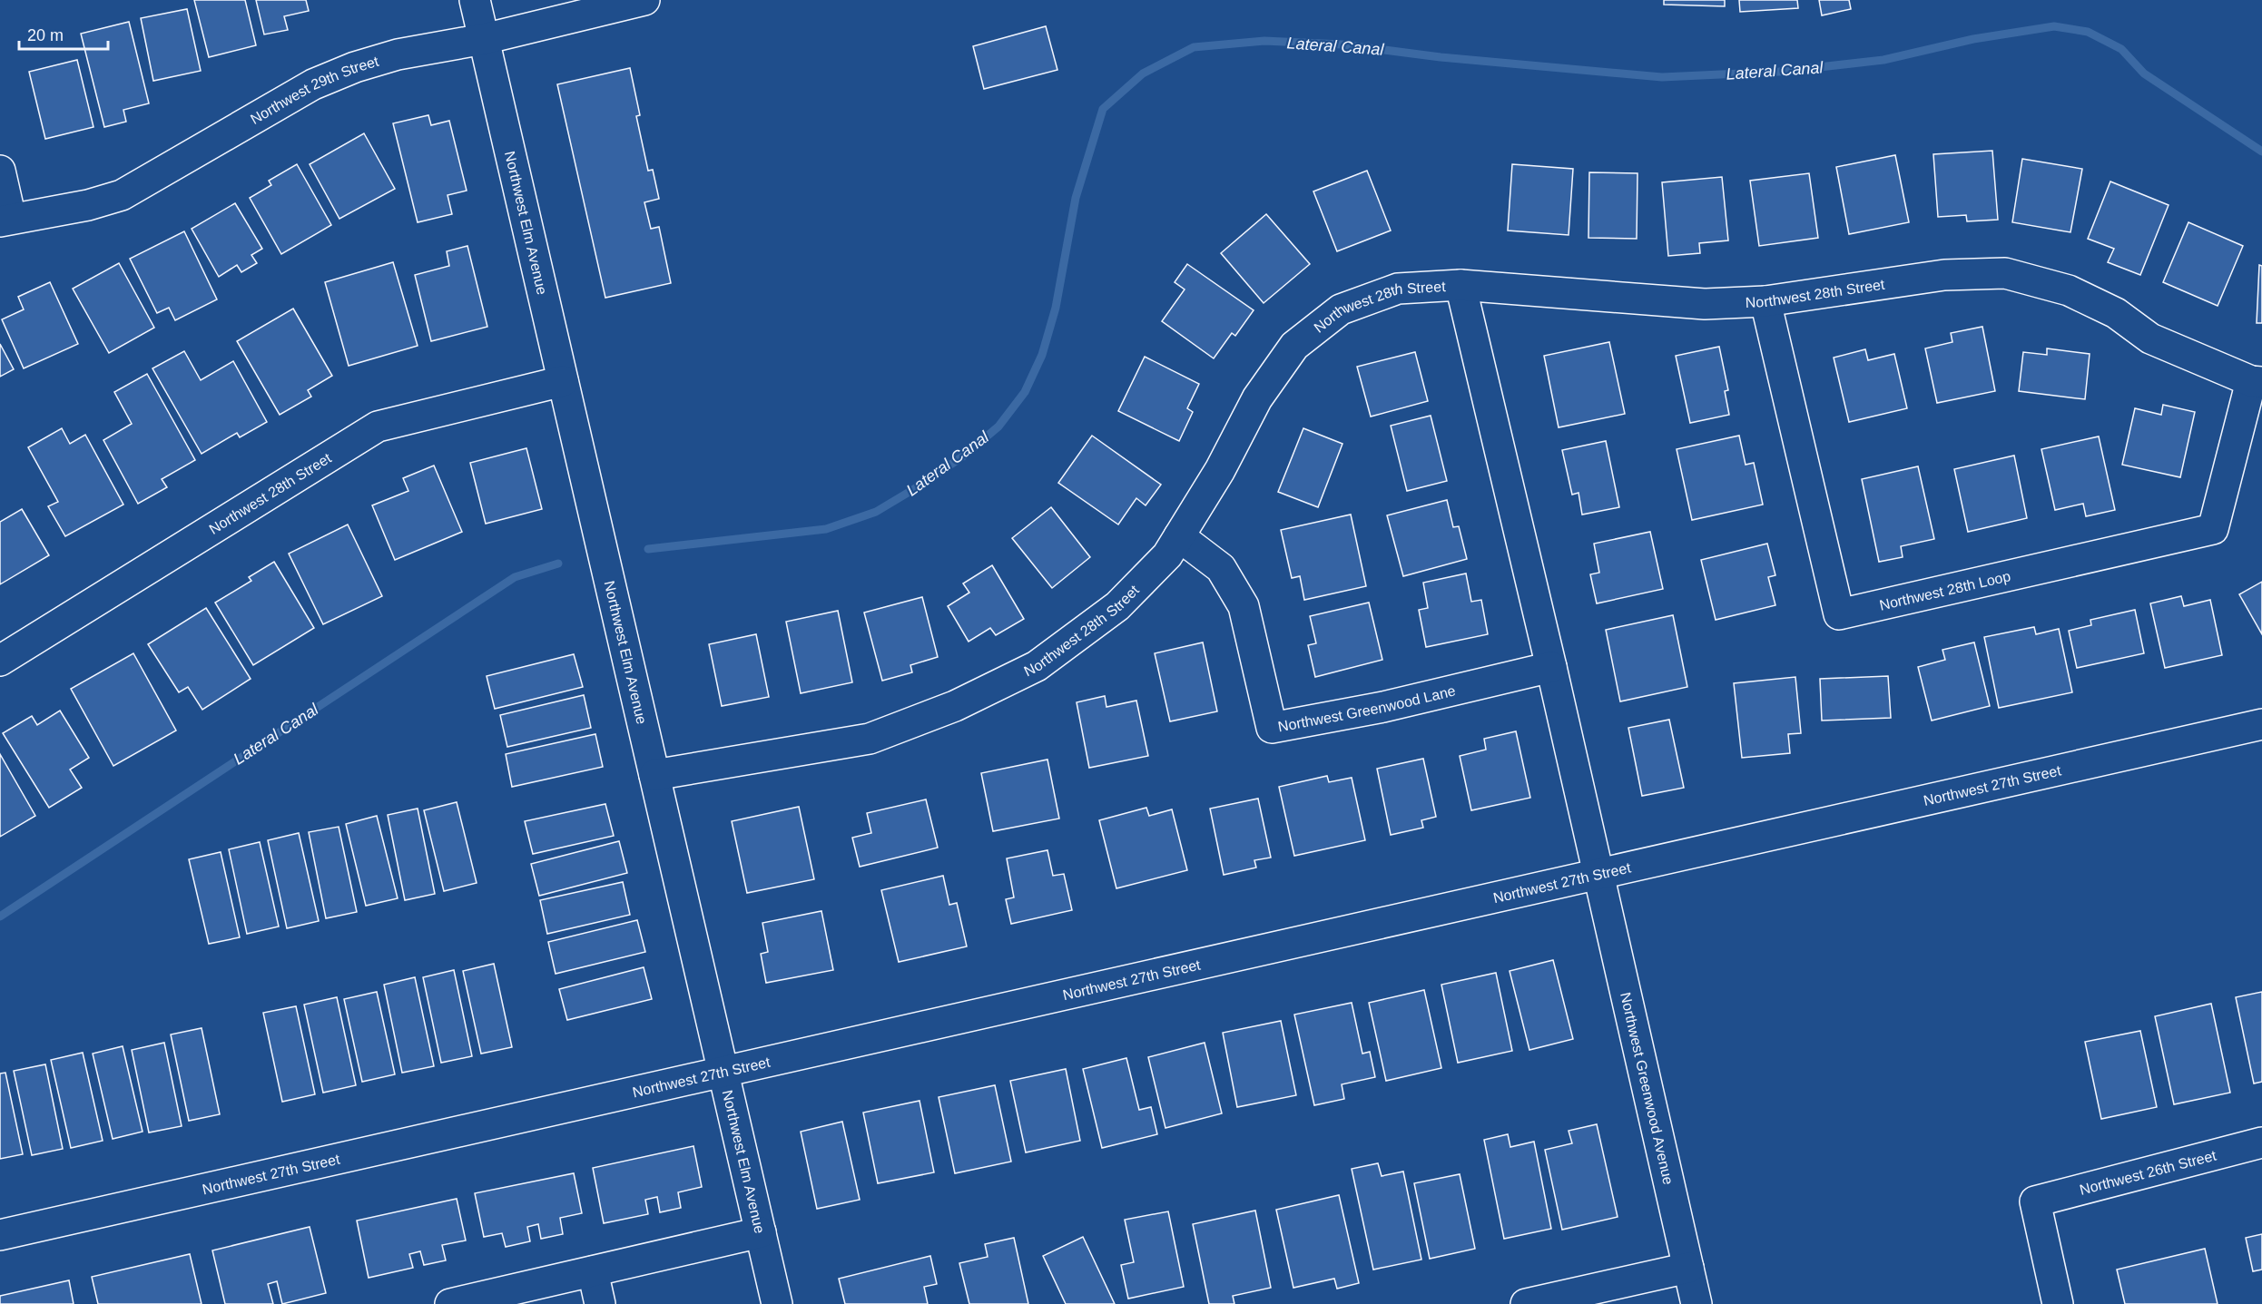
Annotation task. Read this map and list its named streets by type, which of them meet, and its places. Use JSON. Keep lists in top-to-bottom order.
{
  "streets": {
    "street": [
      "Northwest 29th Street",
      "Northwest Elm Avenue",
      "Northwest 28th Street",
      "Northwest 28th Loop",
      "Northwest Greenwood Lane",
      "Northwest 27th Street",
      "Northwest Greenwood Avenue",
      "Northwest 26th Street"
    ]
  },
  "crossings": [
    ["Northwest 29th Street", "Northwest Elm Avenue"],
    ["Northwest Elm Avenue", "Northwest 28th Street"],
    ["Northwest Elm Avenue", "Northwest 27th Street"],
    ["Northwest 28th Street", "Northwest 28th Loop"],
    ["Northwest 28th Street", "Northwest Greenwood Lane"],
    ["Northwest 28th Street", "Northwest Greenwood Avenue"],
    ["Northwest Greenwood Lane", "Northwest Greenwood Avenue"],
    ["Northwest 27th Street", "Northwest Greenwood Avenue"]
  ],
  "water": ["Lateral Canal"],
  "scale_bar": "20 m"
}
